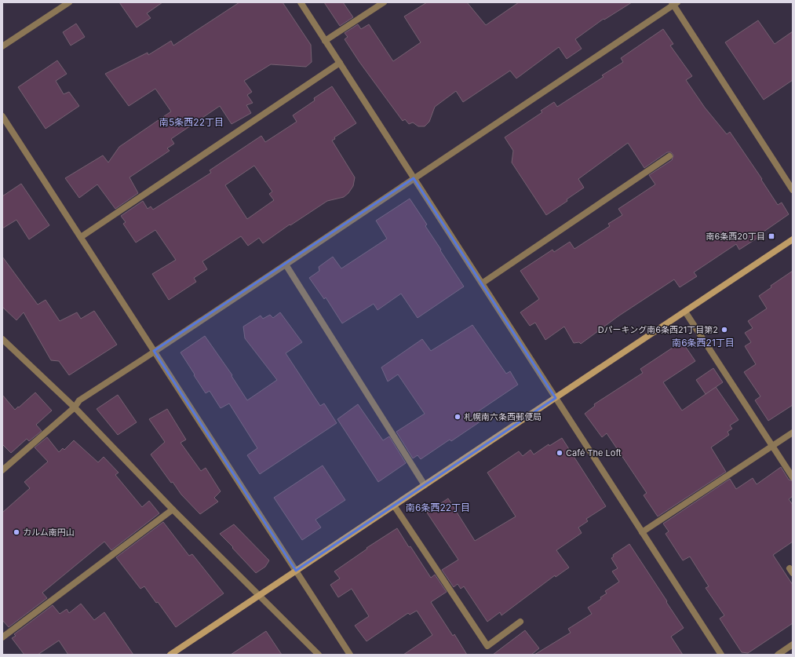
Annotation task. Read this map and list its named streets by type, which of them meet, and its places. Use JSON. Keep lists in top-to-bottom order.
{
  "districts": ["南5条西22丁目", "南6条西21丁目", "南6条西22丁目"],
  "places": {
    "transit": ["南6条西20丁目"],
    "other": [
      "Dパーキング南6条西21丁目第2",
      "札幌南六条西郵便局",
      "Café The Loft",
      "カルム南円山"
    ]
  }
}
